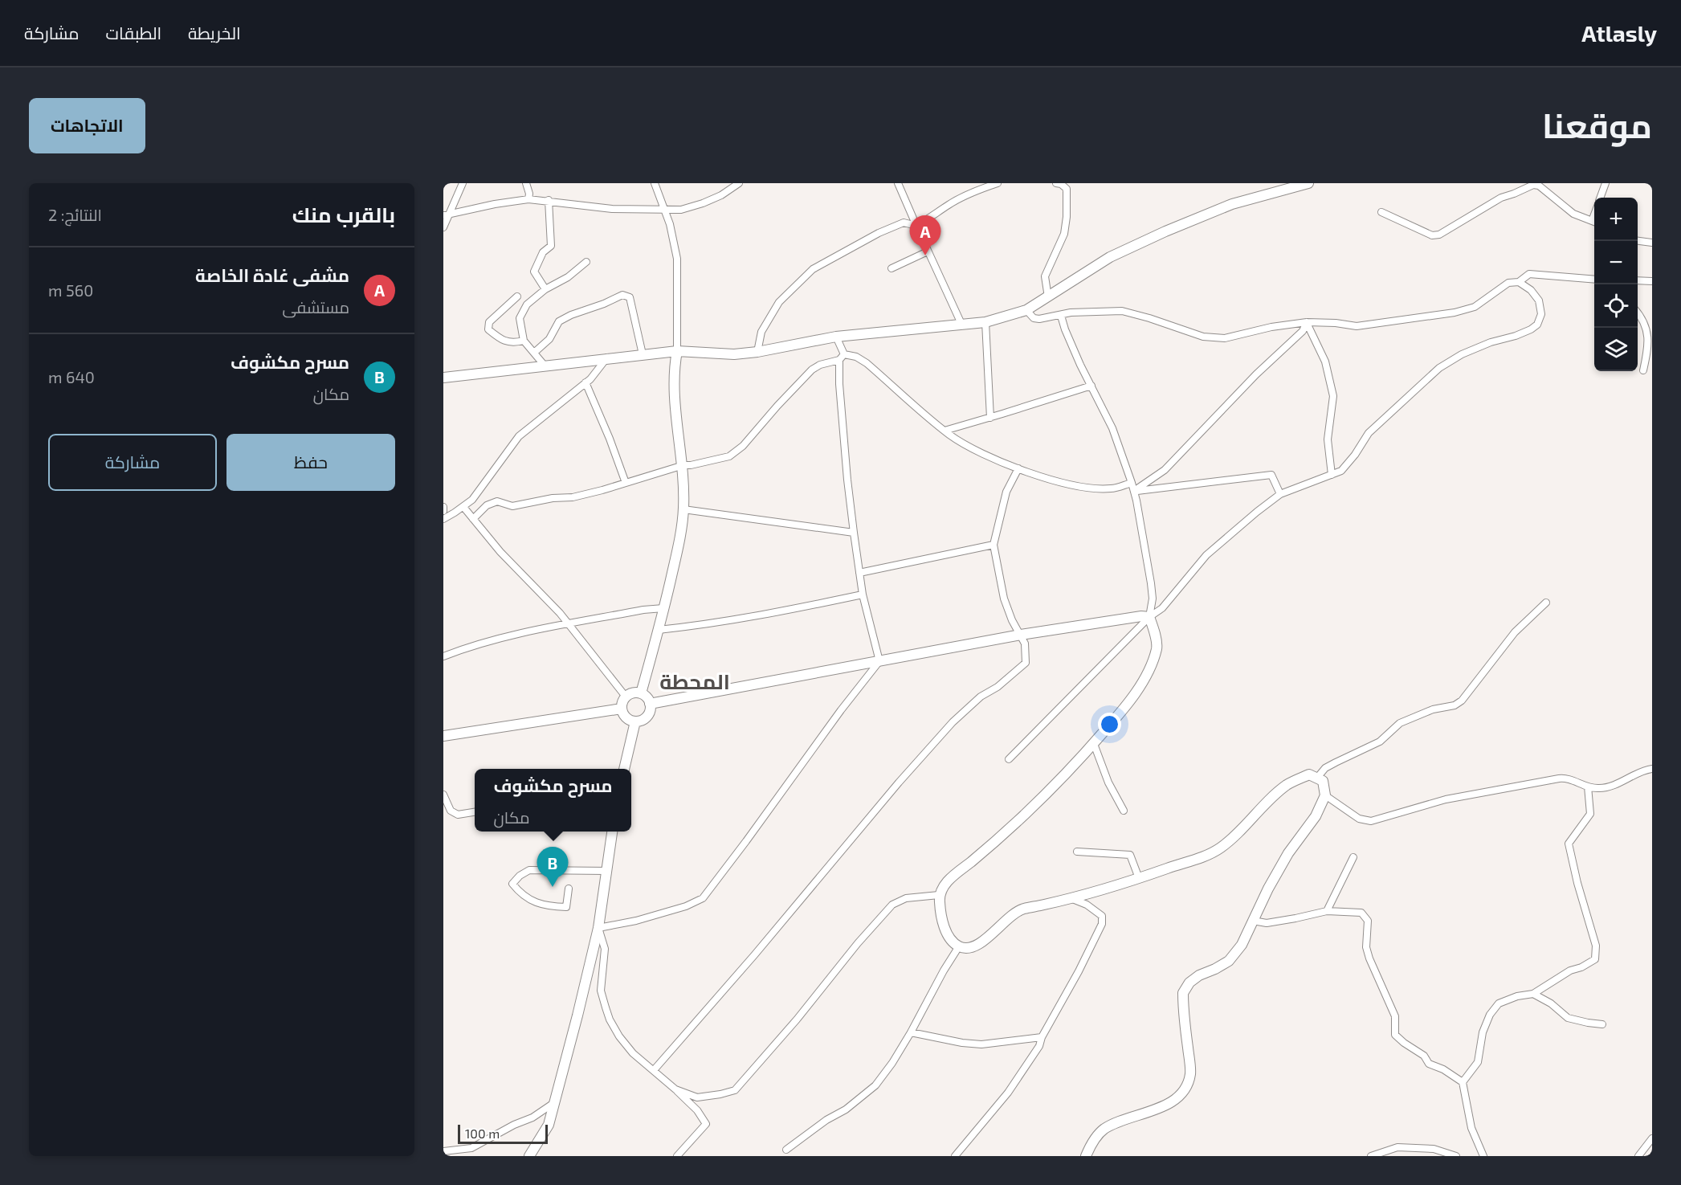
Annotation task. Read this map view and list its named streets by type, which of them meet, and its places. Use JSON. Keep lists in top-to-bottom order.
{
  "districts": ["المحطة"],
  "scale_bar": "100 m",
  "page": {
    "header": "Atlasly",
    "nav": ["الخريطة", "الطبقات", "مشاركة"],
    "title": "موقعنا",
    "buttons": [
      "الاتجاهات",
      ["حفظ", "مشاركة"]
    ],
    "heading": ["بالقرب منك", "النتائج: 2"],
    "map_buttons": ["+", "−"],
    "pins": ["A", "B"],
    "list": [
      {
        "mark": "A",
        "name": "مشفى غادة الخاصة",
        "note": "مستشفى",
        "value": "560 m"
      },
      {
        "mark": "B",
        "name": "مسرح مكشوف",
        "note": "مكان",
        "value": "640 m"
      }
    ],
    "popup": ["مسرح مكشوف", "مكان"],
    "scale": "100 m"
  }
}
